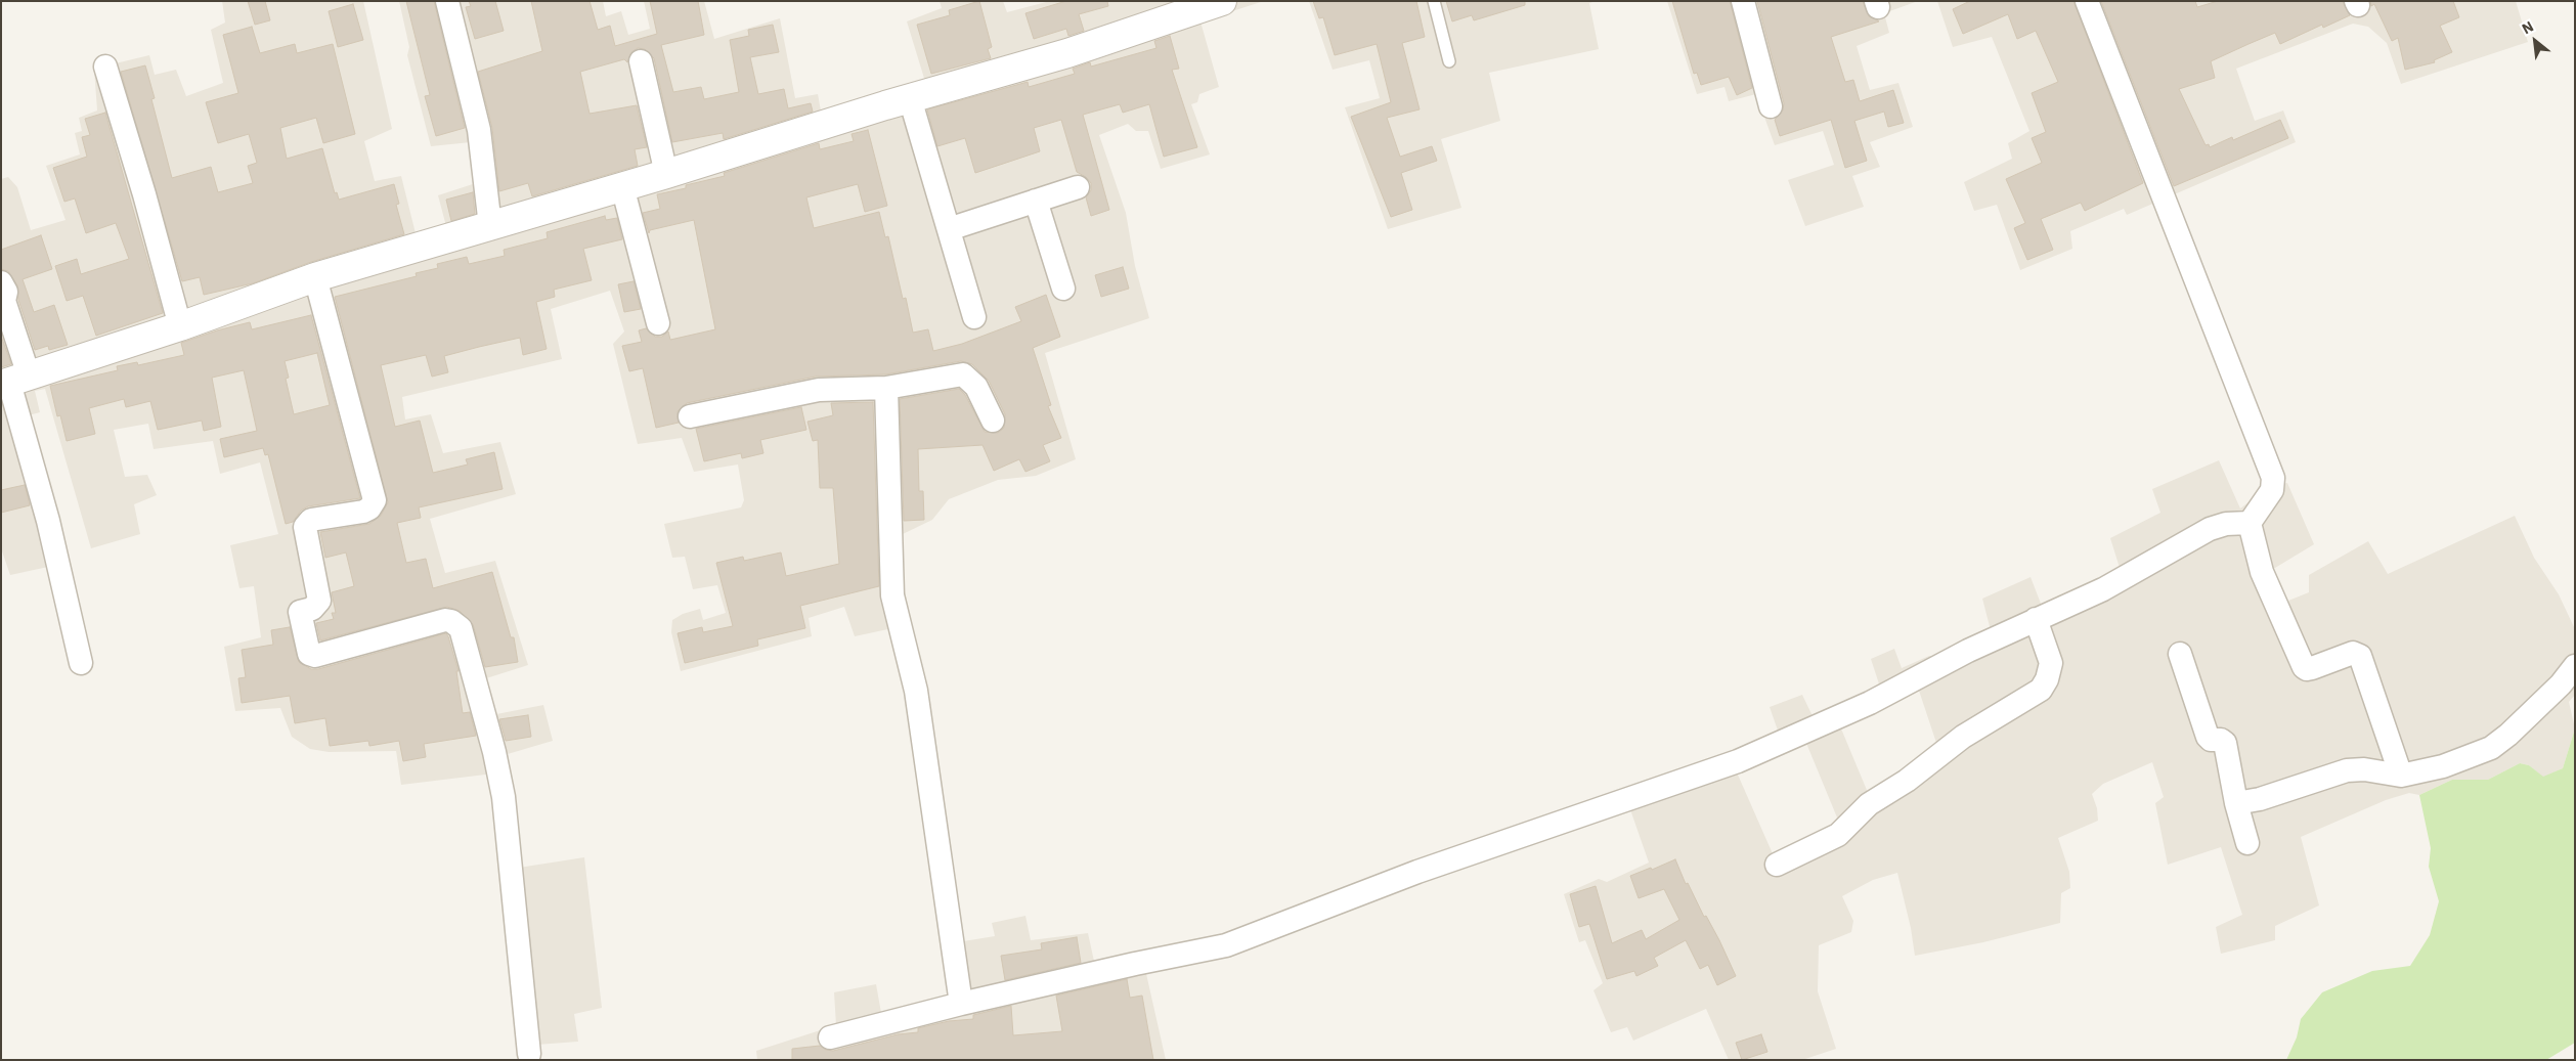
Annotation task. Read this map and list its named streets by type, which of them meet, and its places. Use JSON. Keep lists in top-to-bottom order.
{
  "north": "top left"
}
